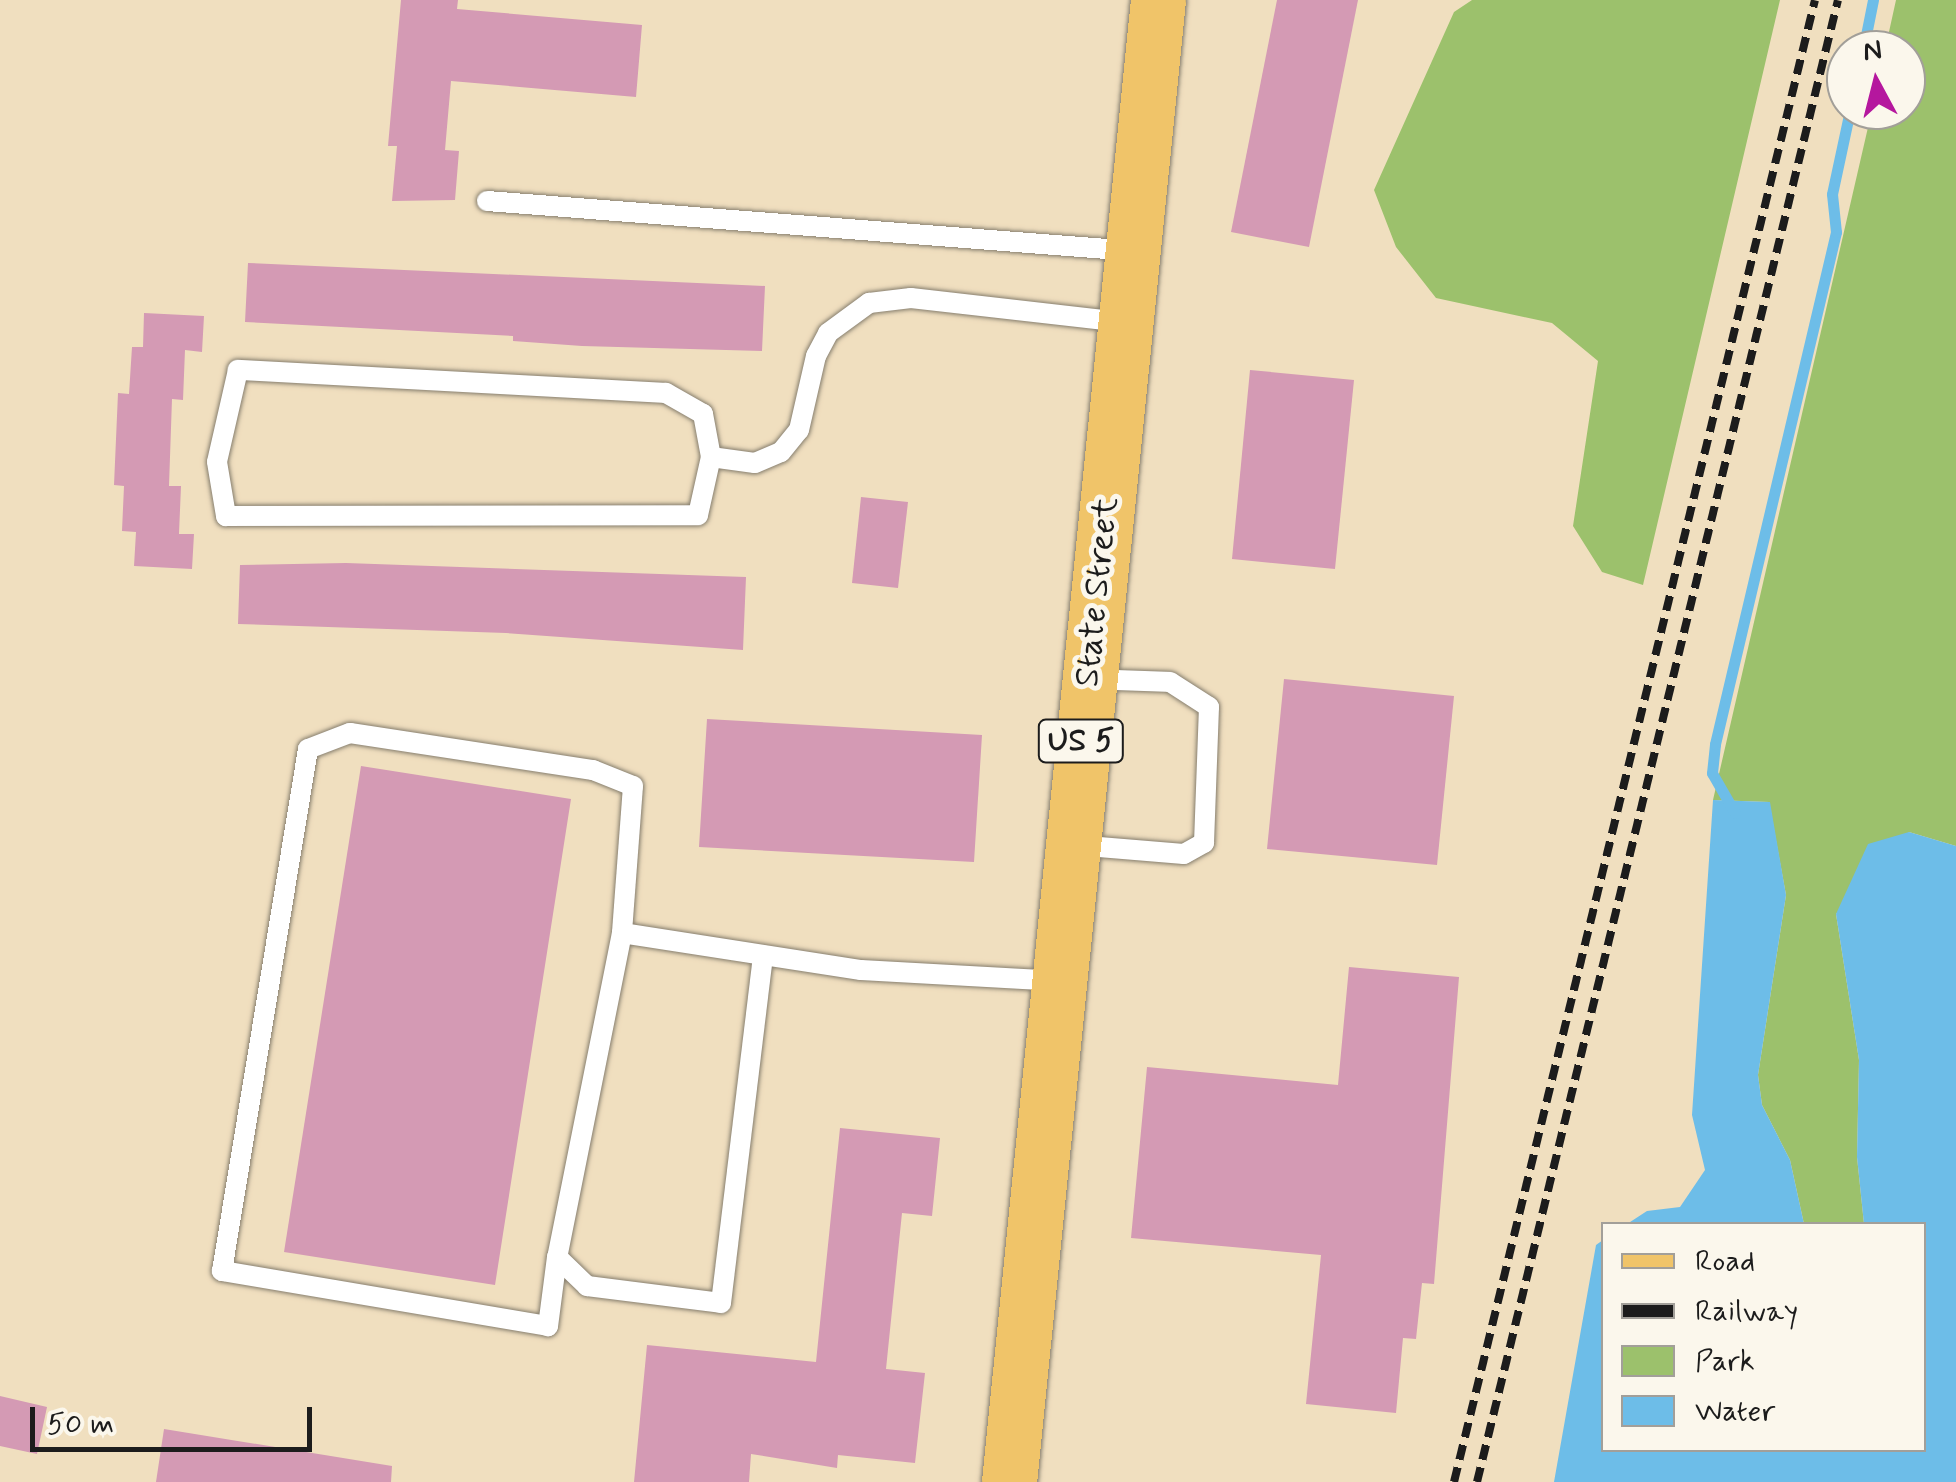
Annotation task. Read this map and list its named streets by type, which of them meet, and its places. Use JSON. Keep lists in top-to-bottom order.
{
  "streets": {
    "main road": ["State Street", "US 5"]
  },
  "legend": [
    "Road",
    "Railway",
    "Park",
    "Water"
  ],
  "scale_bar": "50 m",
  "north": "top"
}
